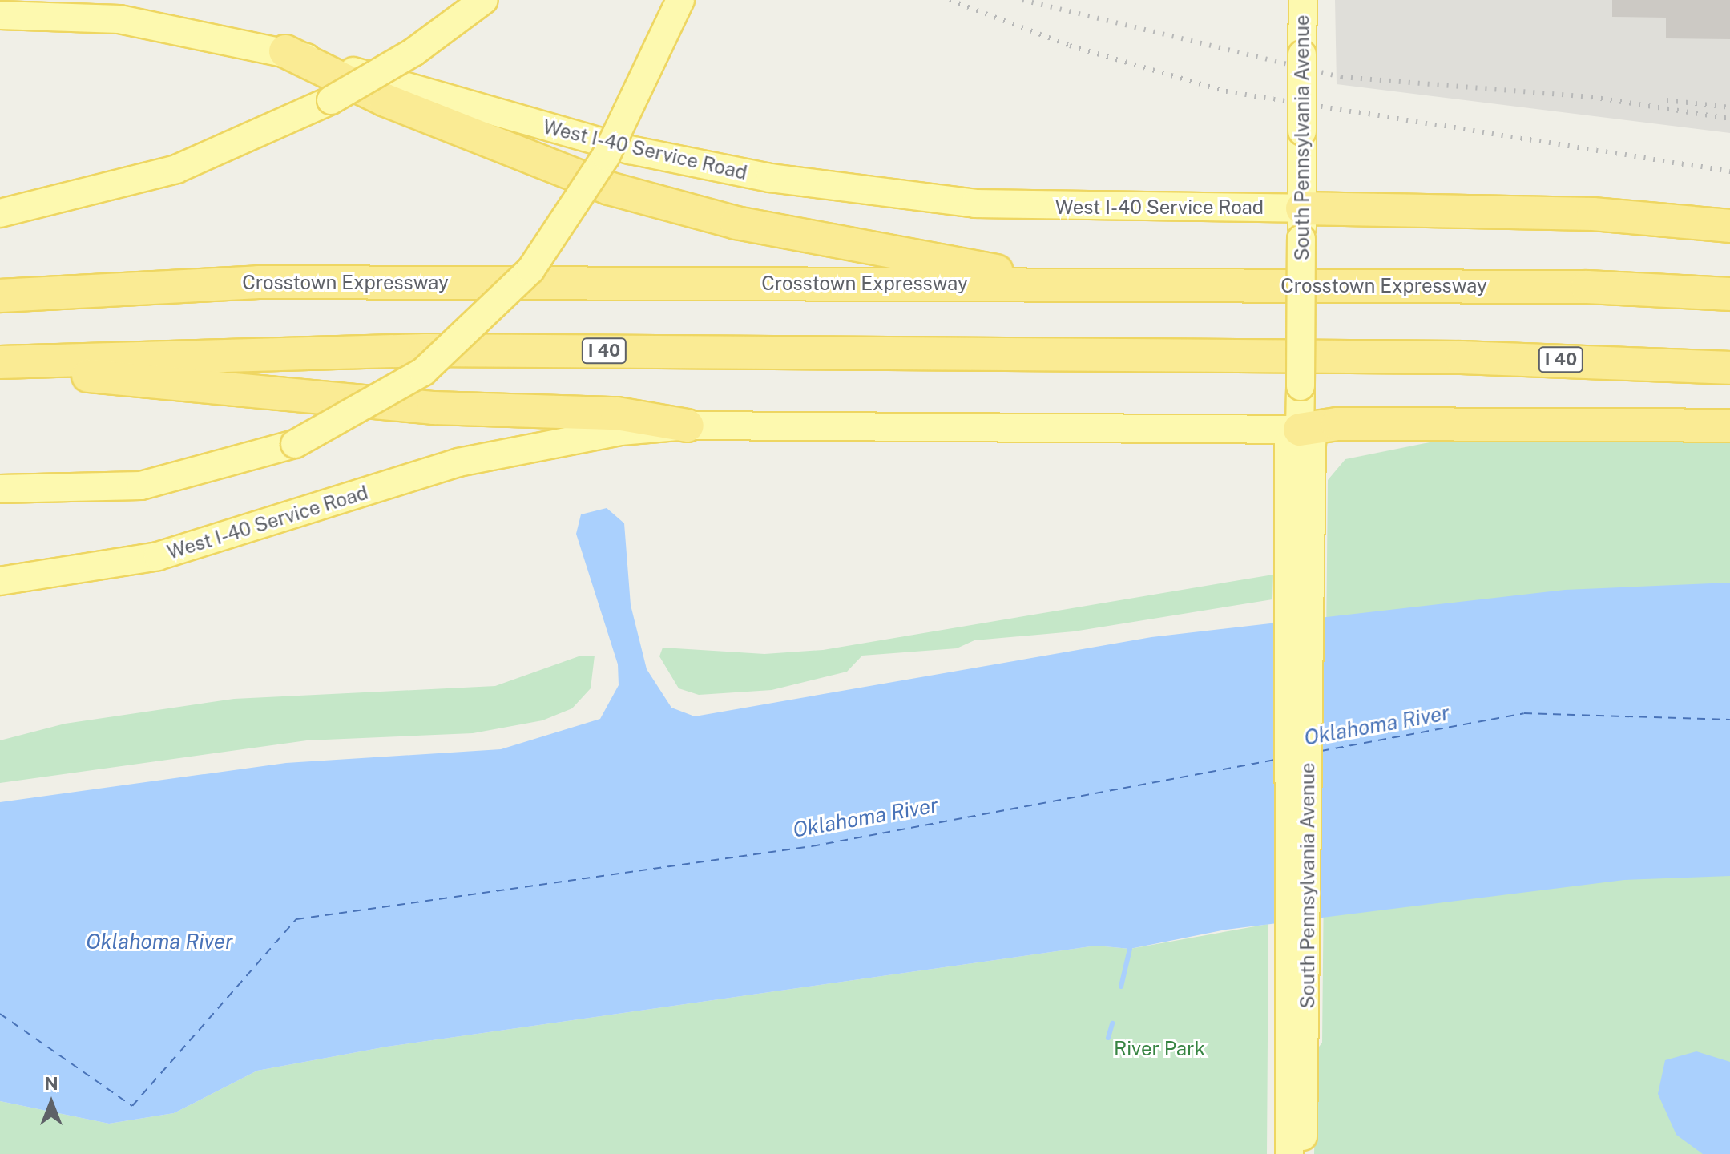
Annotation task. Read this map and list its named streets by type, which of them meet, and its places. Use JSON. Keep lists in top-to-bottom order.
{
  "streets": {
    "highway": ["Crosstown Expressway", "I 40"],
    "main road": ["South Pennsylvania Avenue", "West I-40 Service Road"]
  },
  "crossings": [
    ["South Pennsylvania Avenue", "West I-40 Service Road"]
  ],
  "water": ["Oklahoma River"],
  "parks": ["River Park"],
  "north": "top"
}
